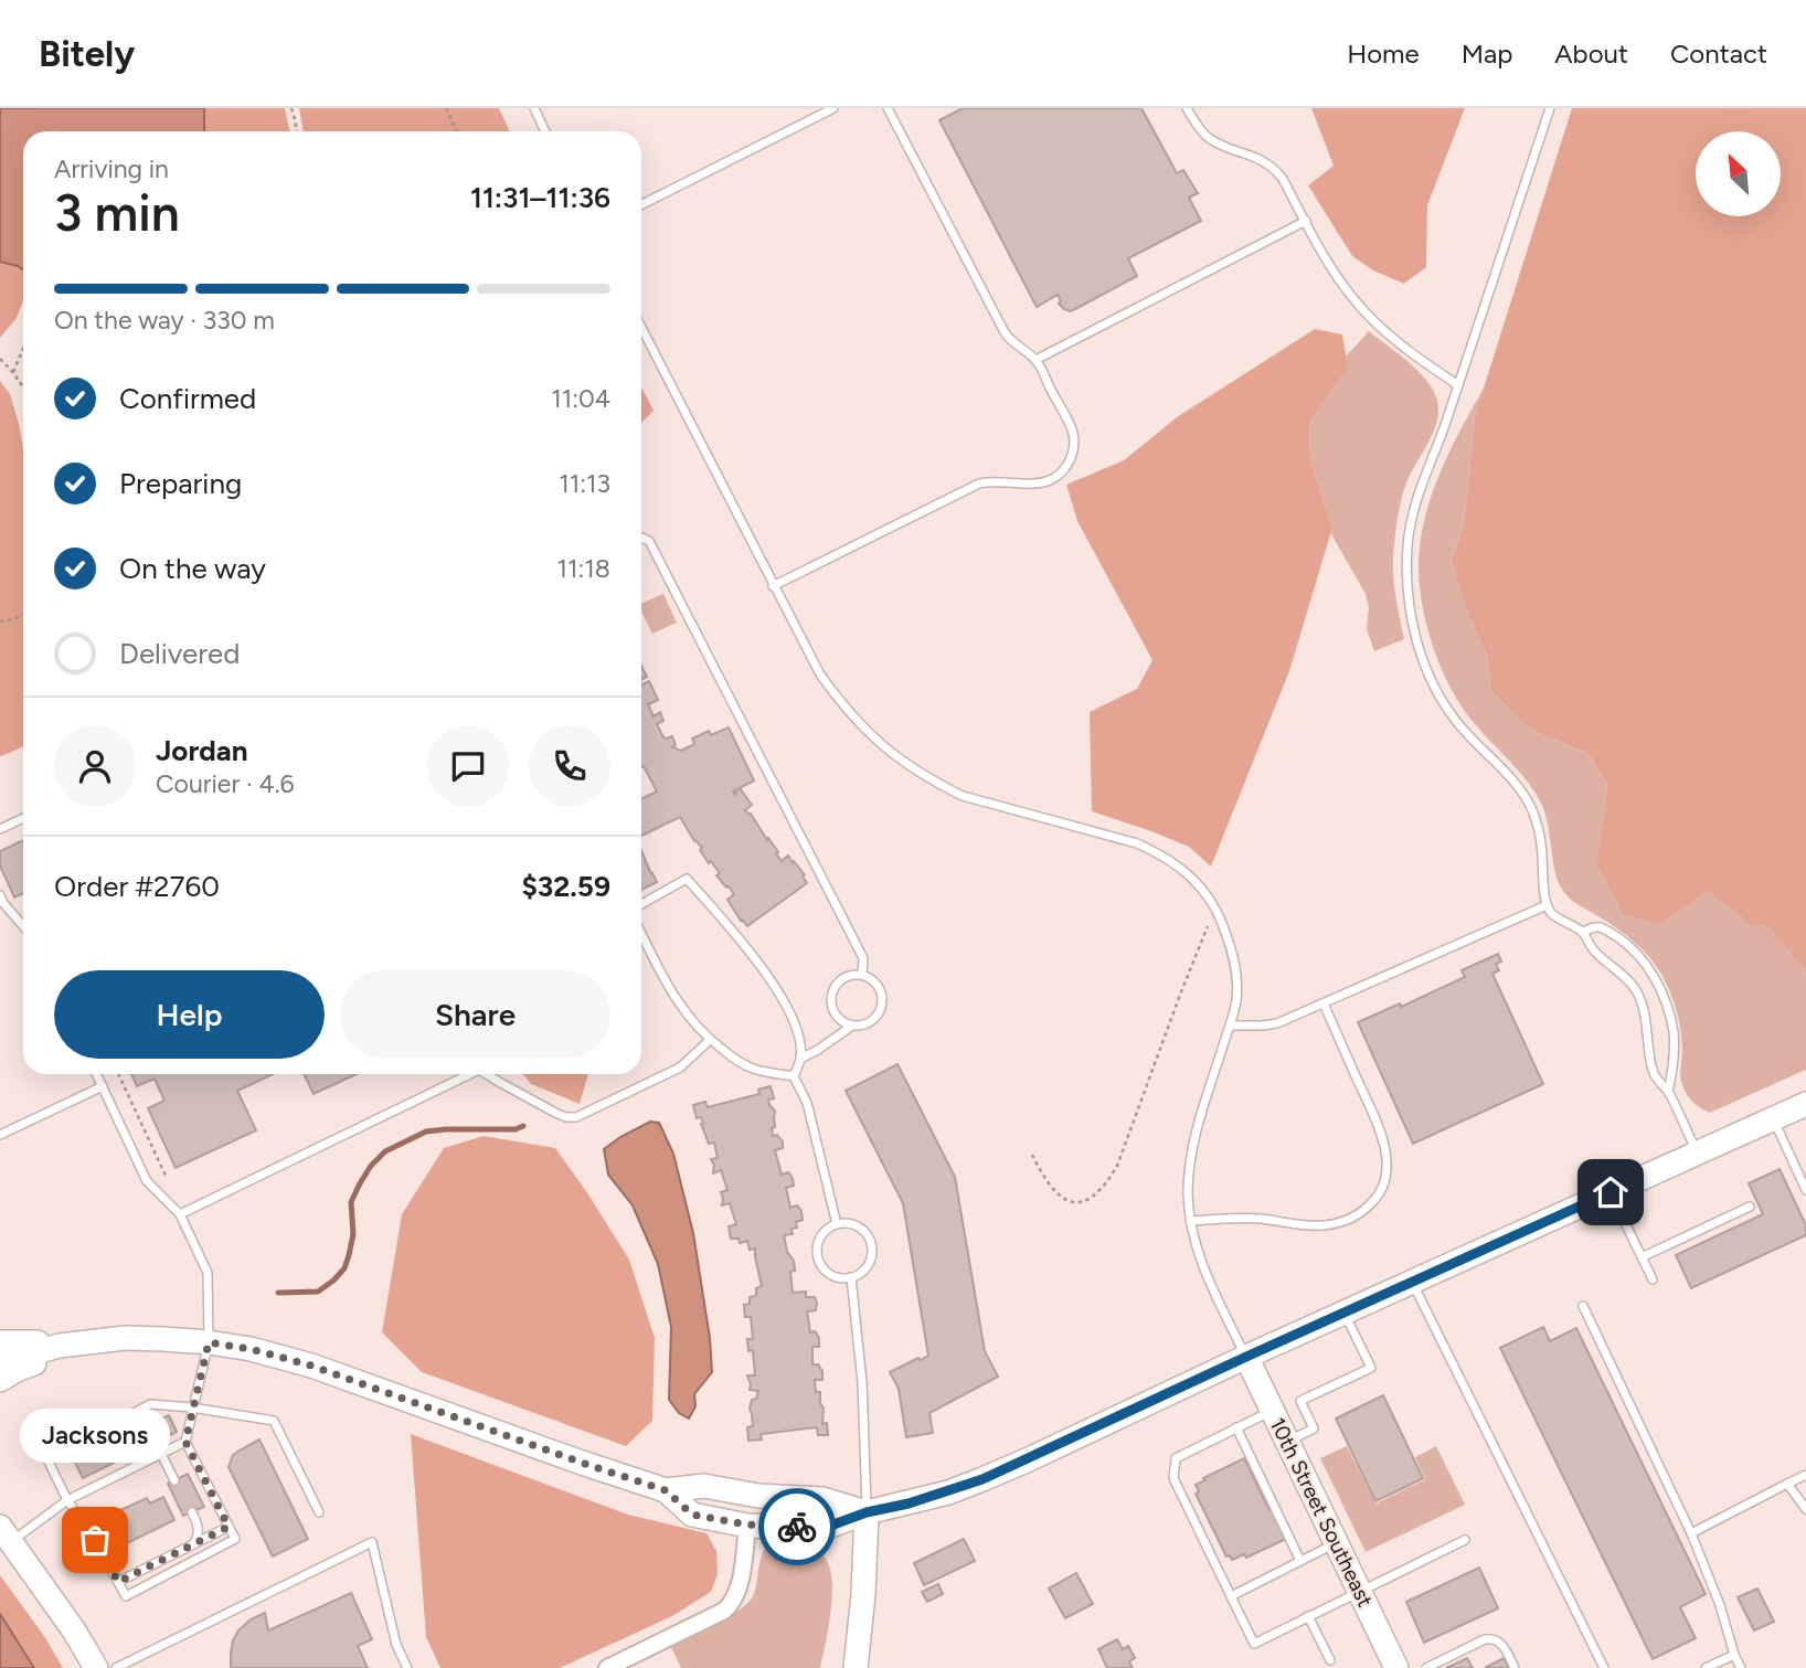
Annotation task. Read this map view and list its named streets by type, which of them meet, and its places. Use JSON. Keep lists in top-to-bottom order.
{
  "streets": {
    "main road": ["10th Street Southeast"]
  },
  "places": ["Jacksons"],
  "north": "top left",
  "page": {
    "header": "Bitely",
    "nav": [
      "Home",
      "Map",
      "About",
      "Contact"
    ],
    "heading": ["3 min", "Arriving in", "11:31–11:36"],
    "panel": [
      "Jordan",
      "Courier · 4.6",
      "Order #2760",
      "$32.59"
    ],
    "bar": "On the way · 330 m",
    "list": [
      ["Confirmed", "11:04"],
      ["Preparing", "11:13"],
      ["On the way", "11:18"],
      "Delivered"
    ],
    "buttons": ["Help", "Share"],
    "bubble": "Jacksons"
  }
}
